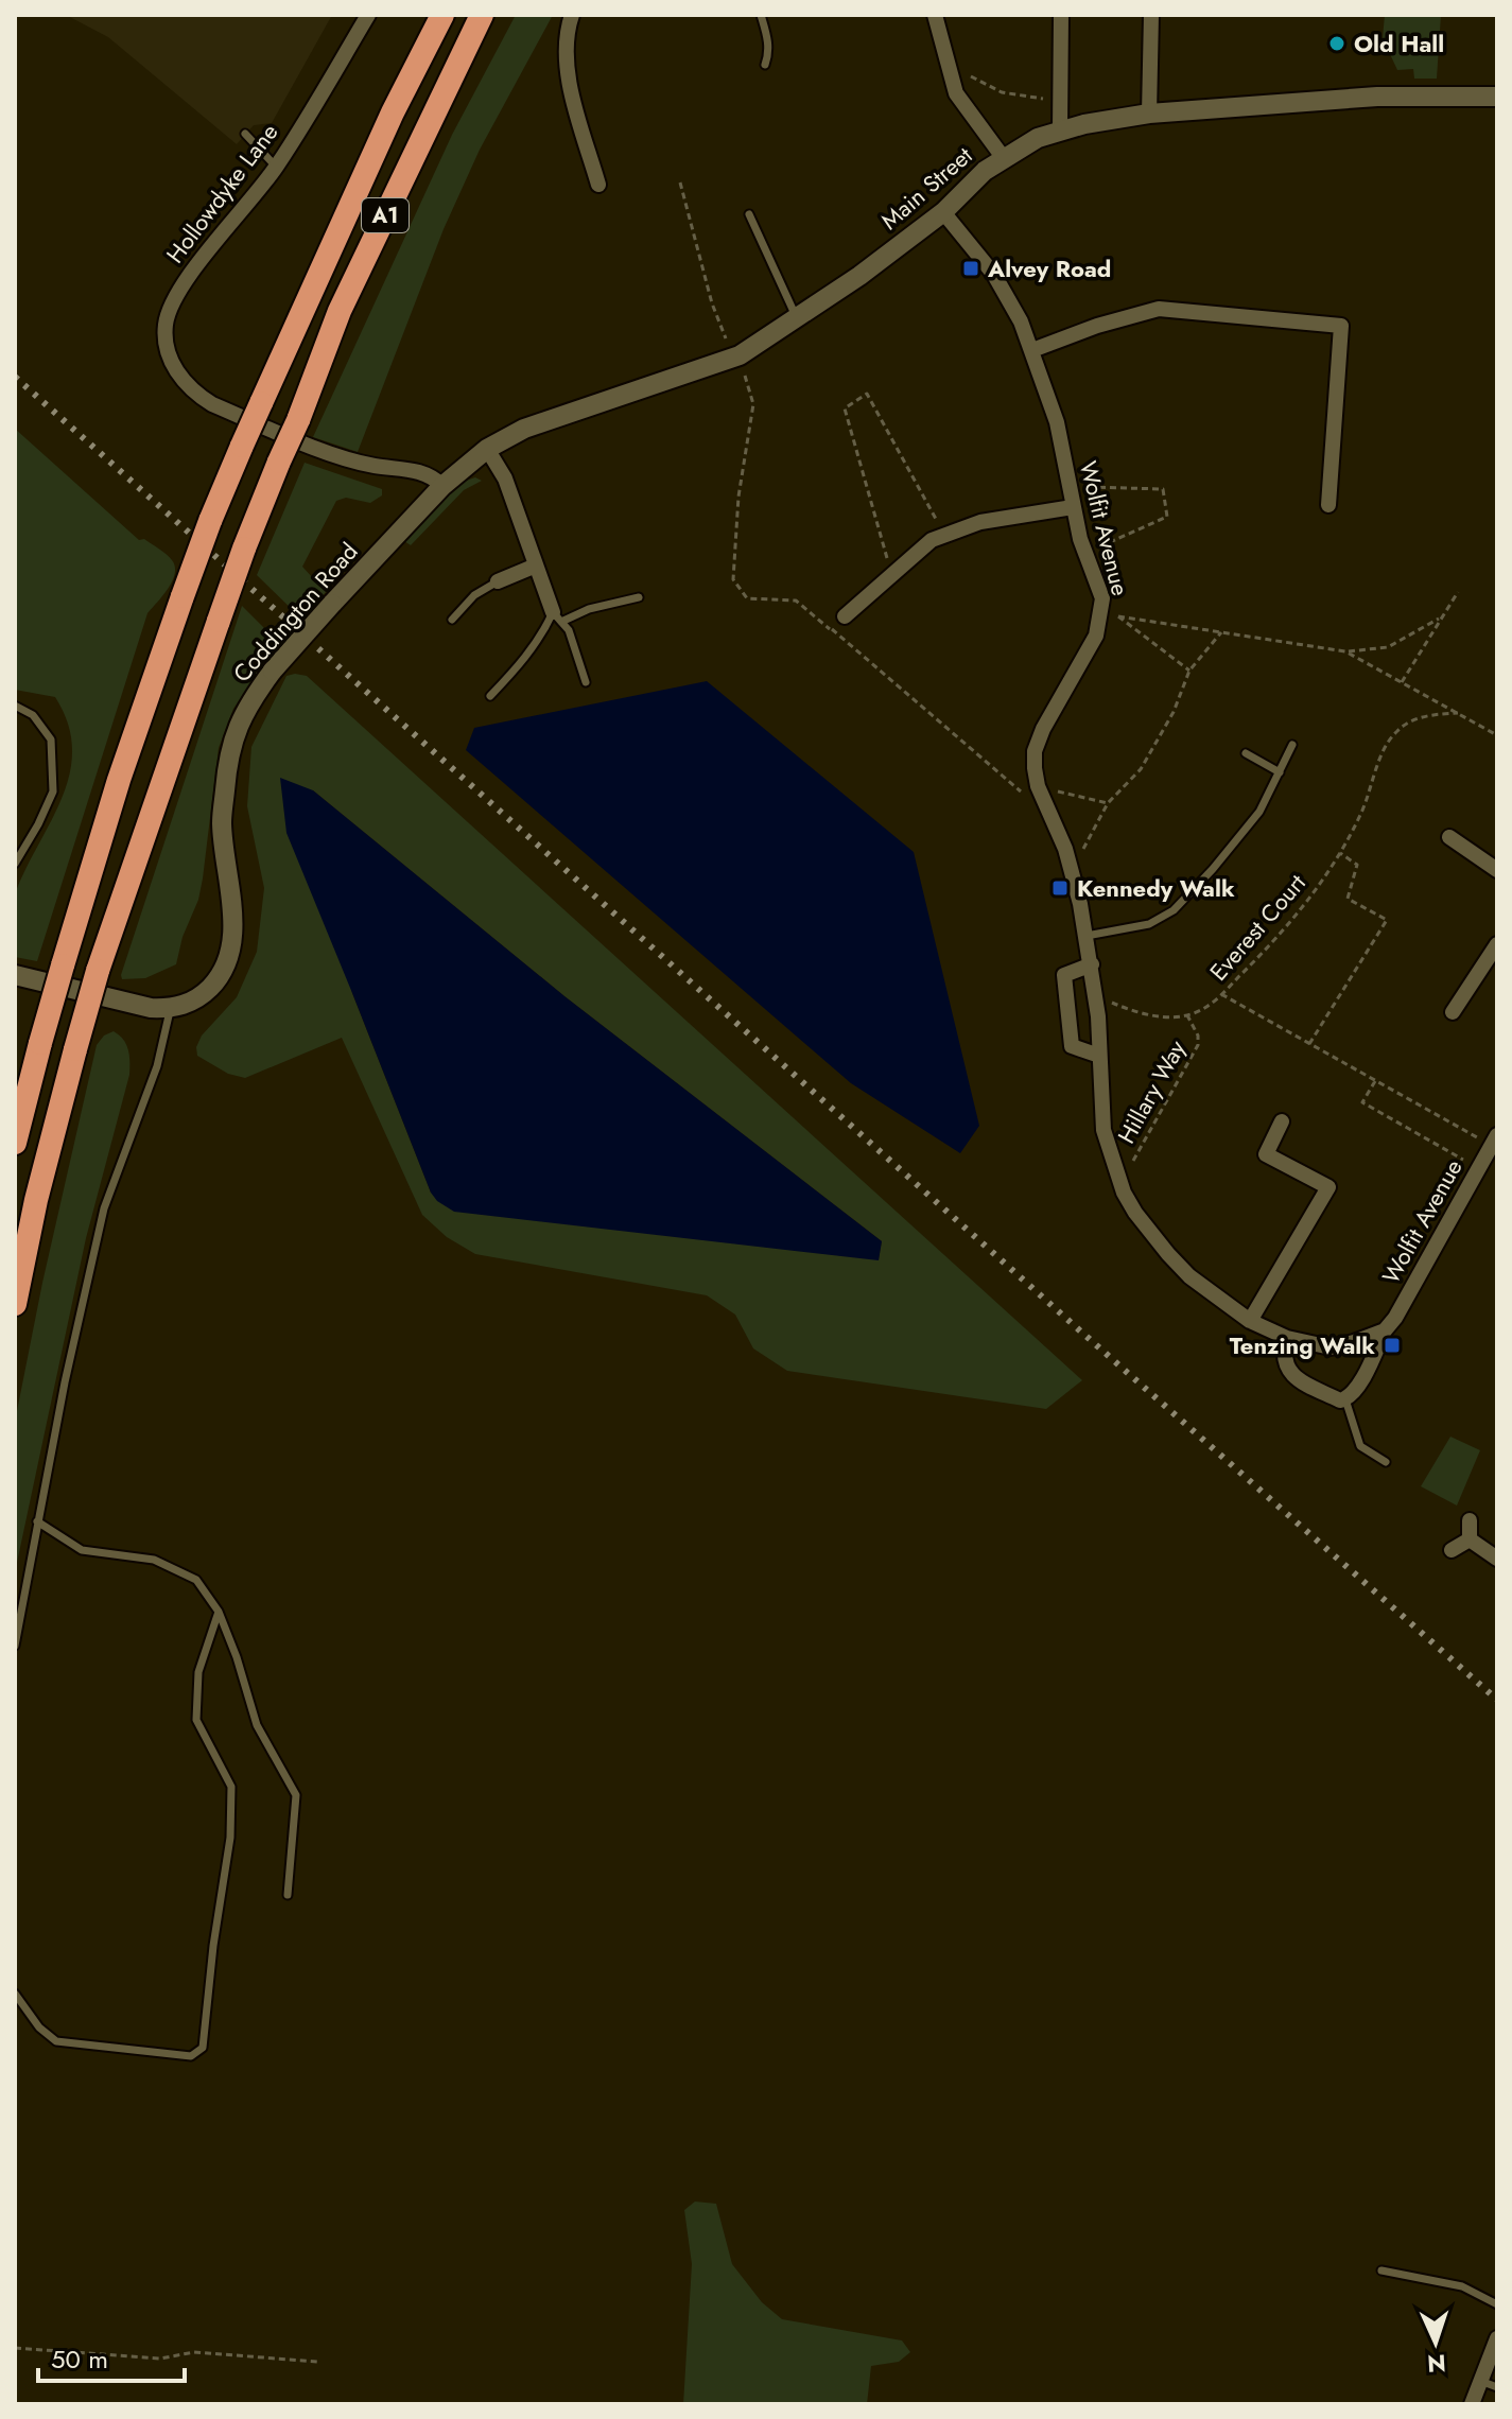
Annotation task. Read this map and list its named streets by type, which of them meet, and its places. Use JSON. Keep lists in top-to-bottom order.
{
  "streets": {
    "highway": ["A1"],
    "street": [
      "Main Street",
      "Hollowdyke Lane",
      "Wolfit Avenue",
      "Coddington Road"
    ],
    "path": ["Everest Court", "Hillary Way"]
  },
  "crossings": [
    ["Main Street", "Hollowdyke Lane"],
    ["Main Street", "Wolfit Avenue"],
    ["Main Street", "Coddington Road"],
    ["Hollowdyke Lane", "Coddington Road"],
    ["Wolfit Avenue", "Hillary Way"],
    ["Everest Court", "Hillary Way"]
  ],
  "places": {
    "other": ["Old Hall"],
    "transit": ["Alvey Road", "Kennedy Walk", "Tenzing Walk"]
  },
  "scale_bar": "50 m",
  "north": "bottom"
}
